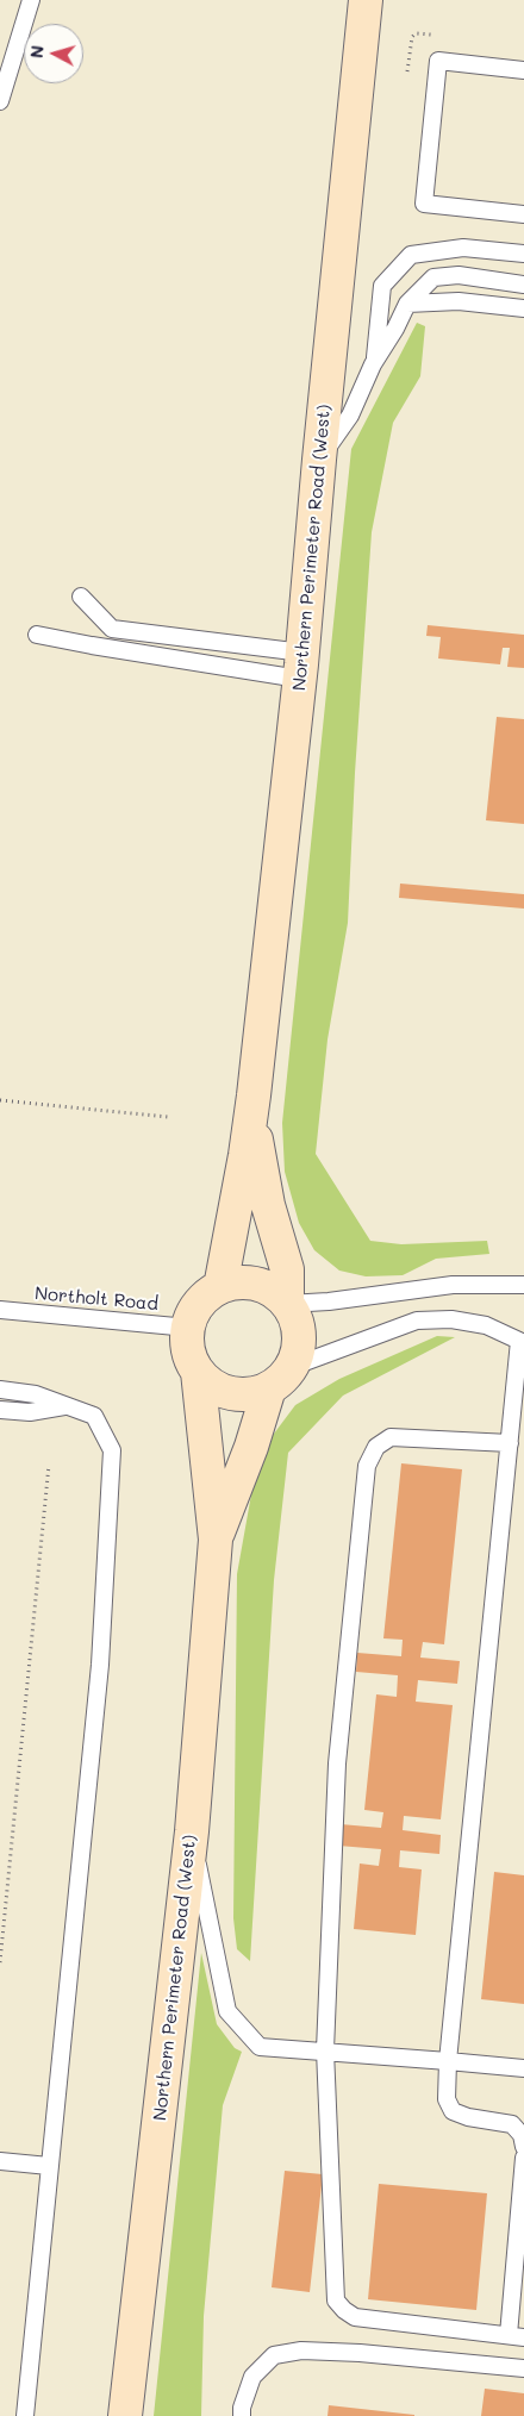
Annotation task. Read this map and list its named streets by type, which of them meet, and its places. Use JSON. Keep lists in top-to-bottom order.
{
  "streets": {
    "street": ["Northern Perimeter Road (West)"],
    "lane": ["Northolt Road"]
  },
  "crossings": [
    ["Northern Perimeter Road (West)", "Northolt Road"]
  ],
  "north": "left"
}
